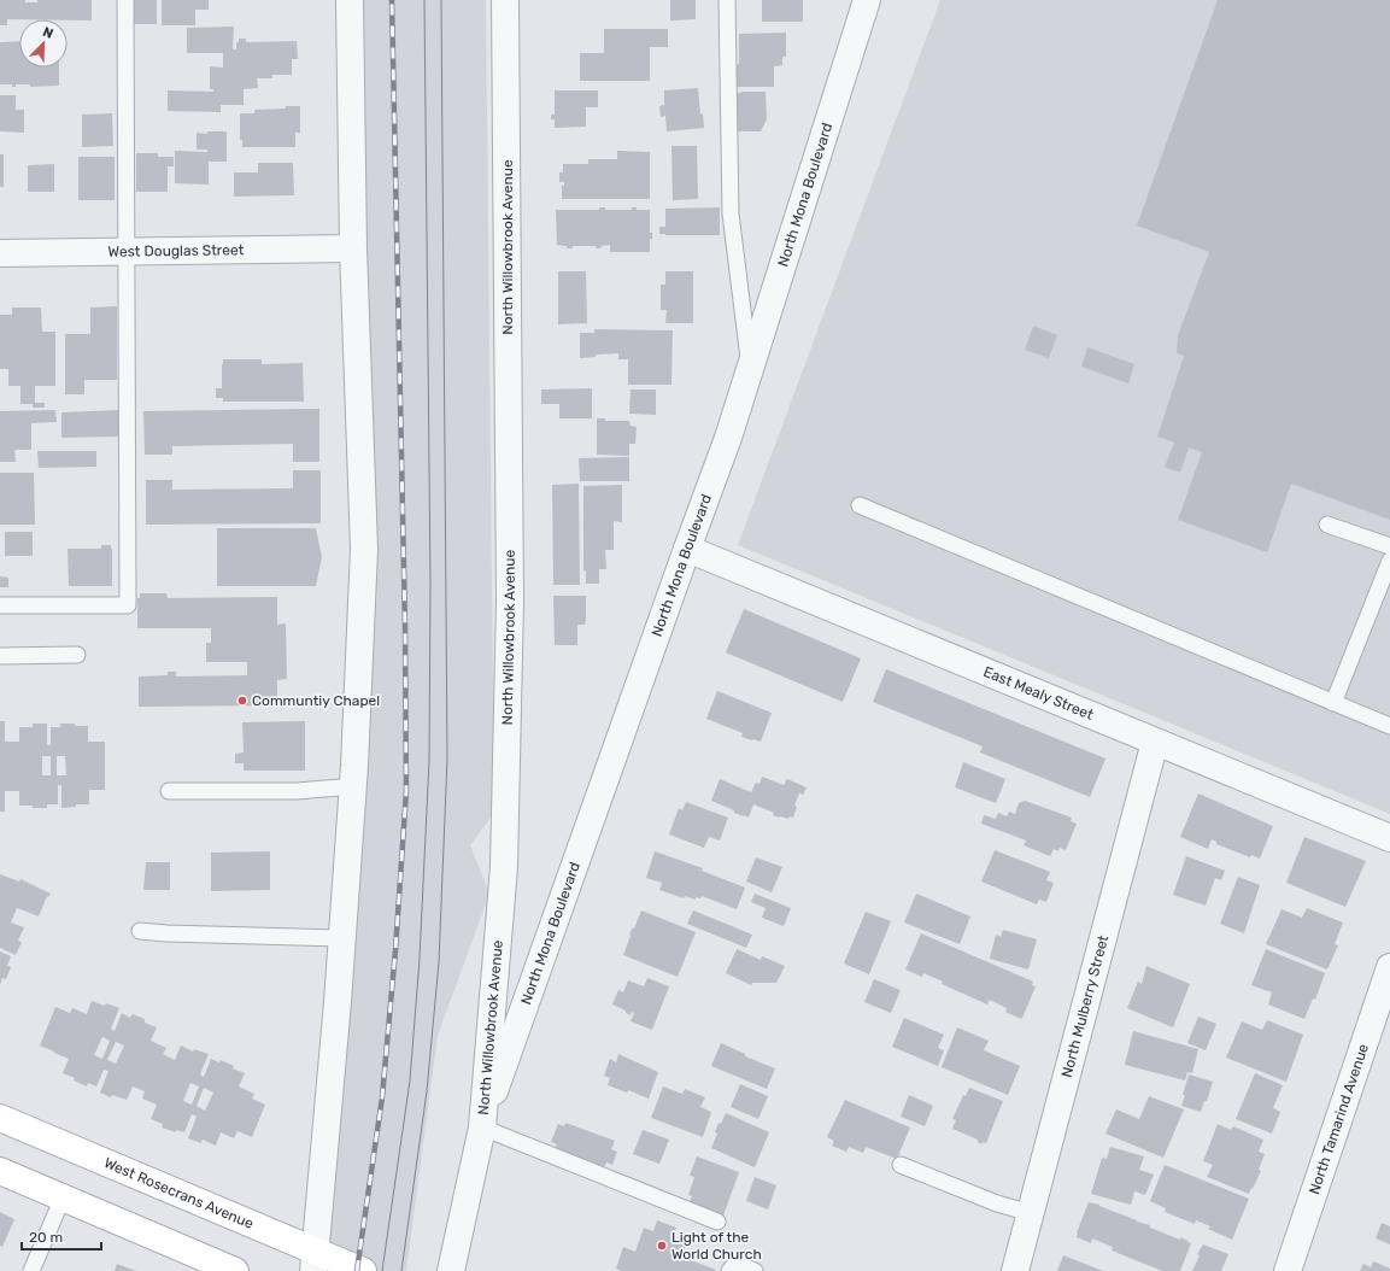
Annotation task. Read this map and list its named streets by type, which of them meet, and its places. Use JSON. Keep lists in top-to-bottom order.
{
  "streets": {
    "main road": ["West Rosecrans Avenue"],
    "street": [
      "North Mona Boulevard",
      "North Willowbrook Avenue",
      "West Douglas Street",
      "East Mealy Street",
      "North Mulberry Street",
      "North Tamarind Avenue"
    ]
  },
  "crossings": [
    ["North Mona Boulevard", "North Willowbrook Avenue"],
    ["North Mona Boulevard", "East Mealy Street"],
    ["East Mealy Street", "North Mulberry Street"]
  ],
  "places": ["Communtiy Chapel", "Light of the World Church"],
  "scale_bar": "20 m",
  "north": "top right"
}
